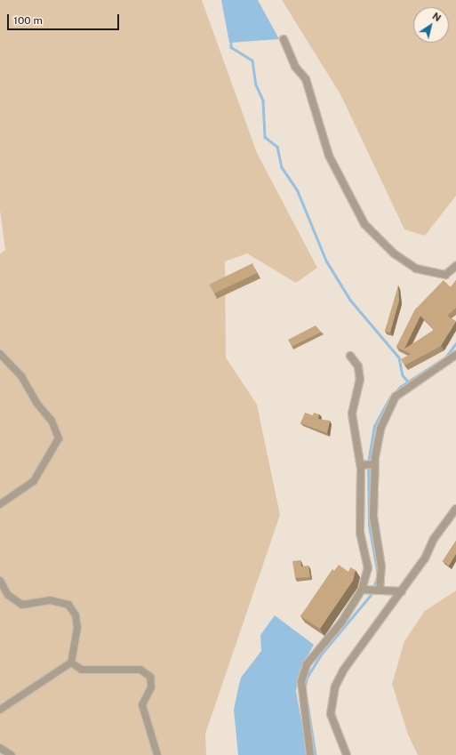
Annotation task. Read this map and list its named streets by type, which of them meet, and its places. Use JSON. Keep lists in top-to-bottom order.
{
  "scale_bar": "100 m",
  "north": "top right"
}
